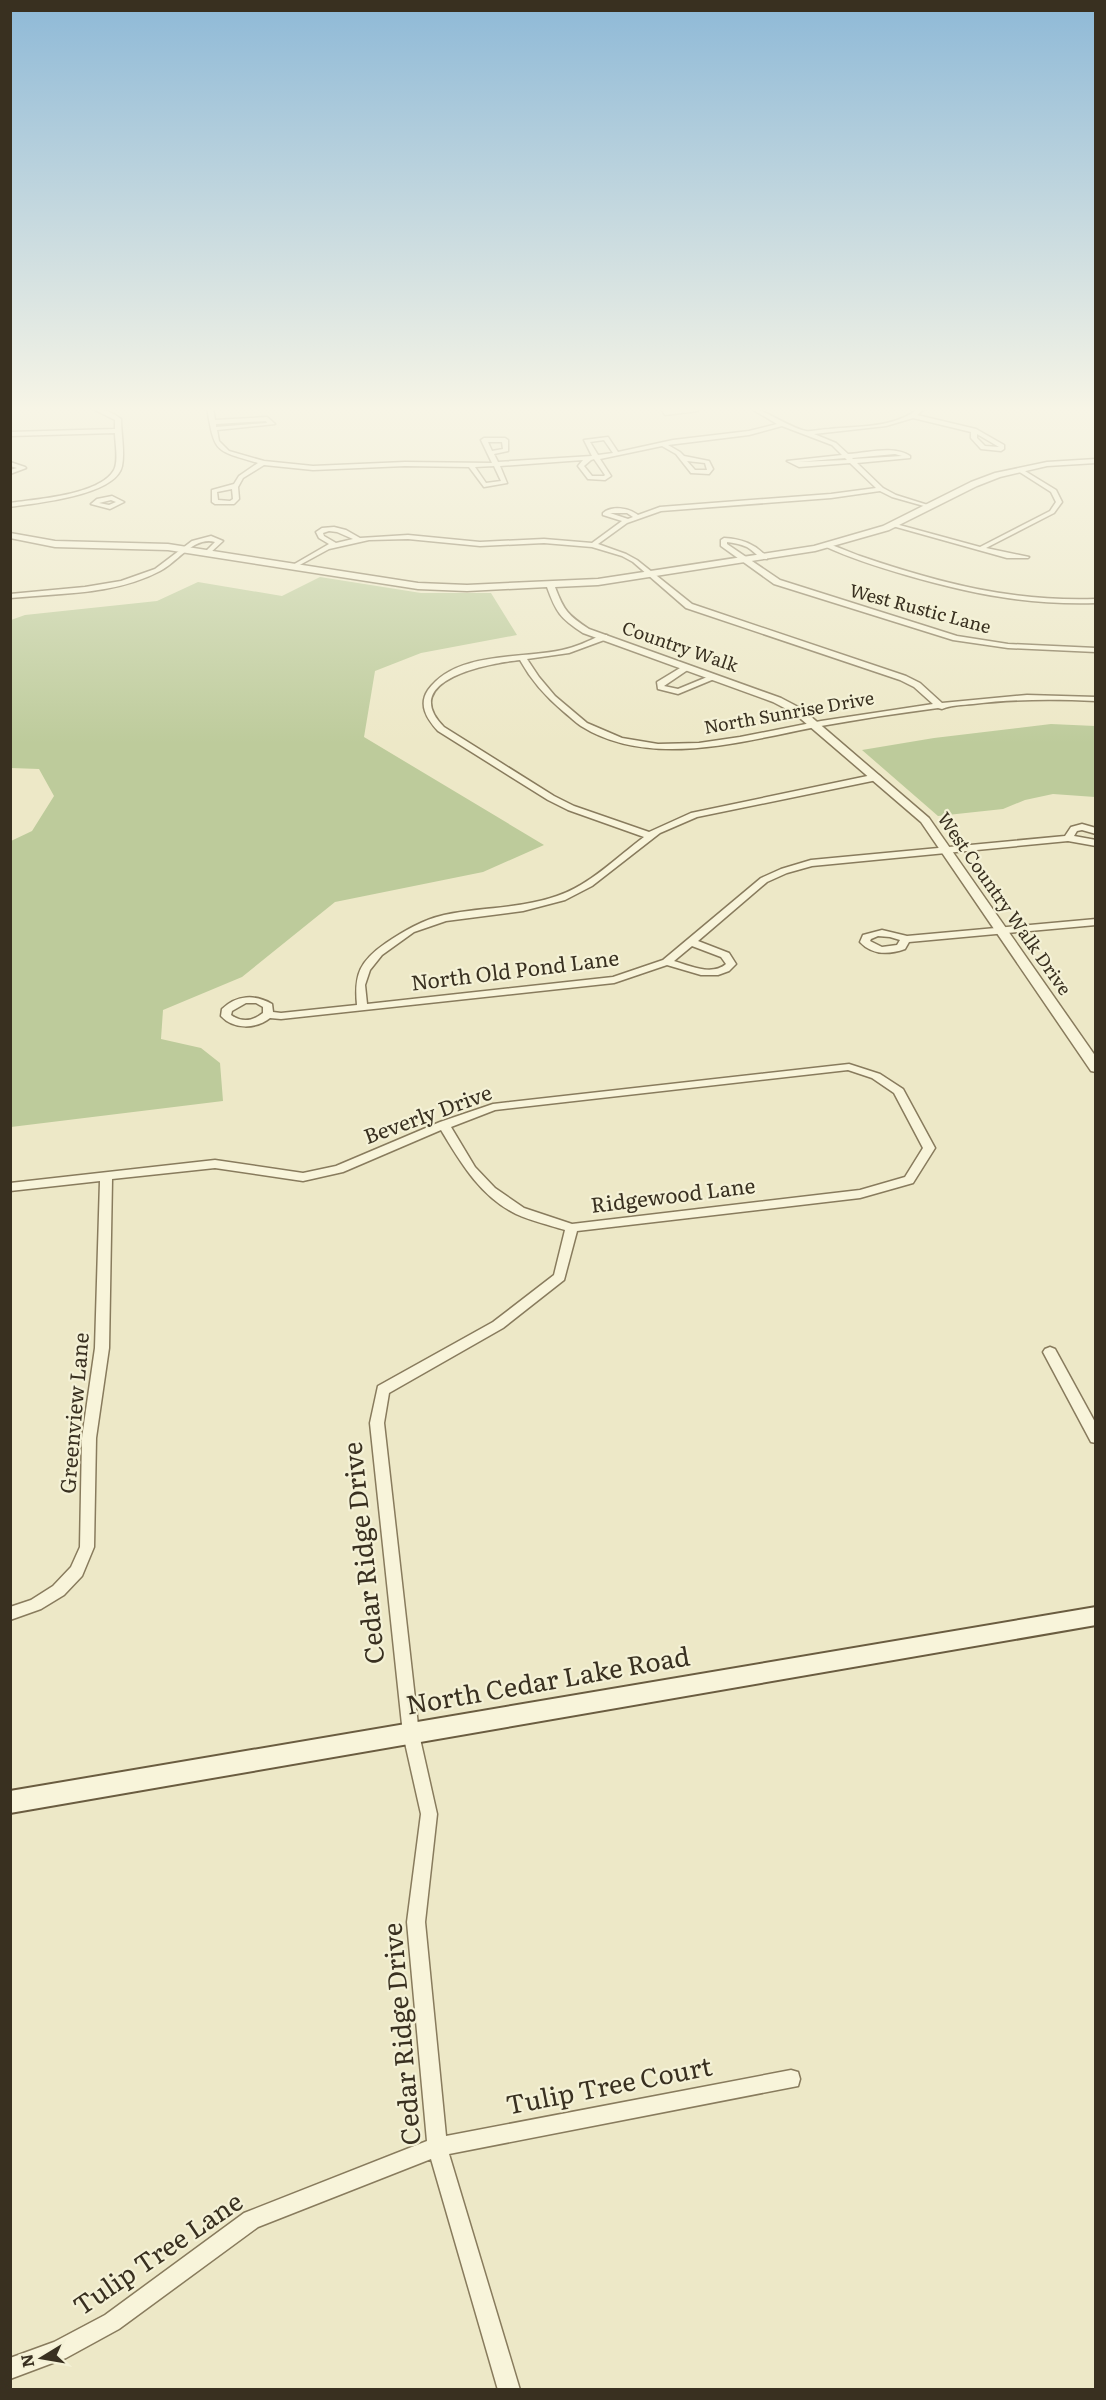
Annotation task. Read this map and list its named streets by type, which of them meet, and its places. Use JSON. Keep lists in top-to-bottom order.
{
  "streets": {
    "main road": ["North Cedar Lake Road"],
    "street": [
      "West Rustic Lane",
      "Country Walk",
      "North Sunrise Drive",
      "West Country Walk Drive",
      "North Old Pond Lane",
      "Beverly Drive",
      "Ridgewood Lane",
      "Greenview Lane",
      "Cedar Ridge Drive",
      "Tulip Tree Court",
      "Tulip Tree Lane"
    ]
  },
  "crossings": [
    ["Country Walk", "North Sunrise Drive"],
    ["Country Walk", "West Country Walk Drive"],
    ["North Sunrise Drive", "West Country Walk Drive"],
    ["West Country Walk Drive", "North Old Pond Lane"],
    ["Beverly Drive", "Ridgewood Lane"],
    ["Beverly Drive", "Greenview Lane"],
    ["Ridgewood Lane", "Cedar Ridge Drive"],
    ["Cedar Ridge Drive", "North Cedar Lake Road"],
    ["Cedar Ridge Drive", "Tulip Tree Court"],
    ["Cedar Ridge Drive", "Tulip Tree Lane"],
    ["Tulip Tree Court", "Tulip Tree Lane"]
  ],
  "north": "left"
}
